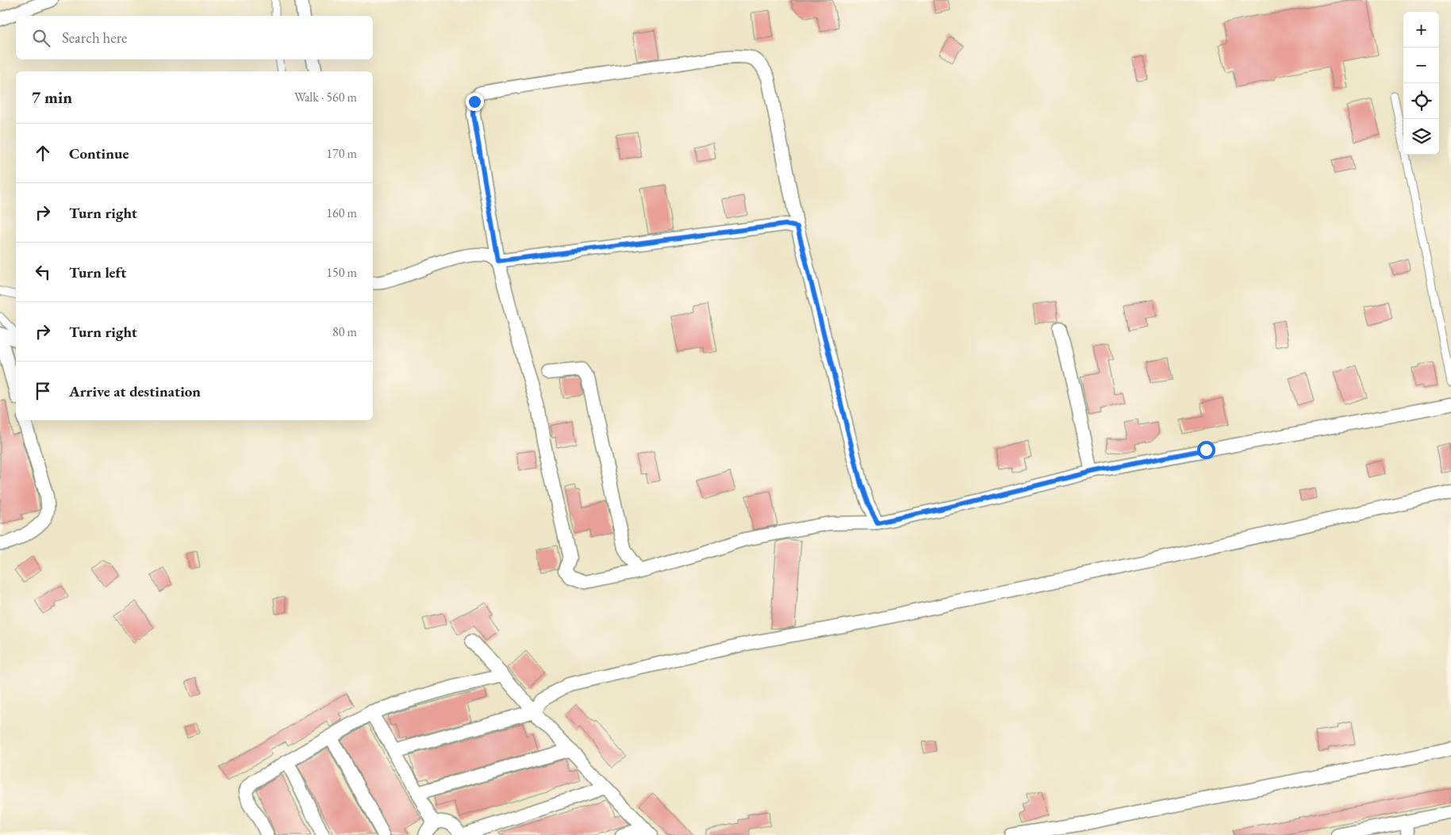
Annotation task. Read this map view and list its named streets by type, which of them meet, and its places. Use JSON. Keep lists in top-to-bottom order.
{
  "page": {
    "map_buttons": ["+", "−"],
    "search": "Search here",
    "heading": ["7 min", "Walk · 560 m"],
    "list": [
      ["Continue", "170 m"],
      ["Turn right", "160 m"],
      ["Turn left", "150 m"],
      ["Turn right", "80 m"],
      "Arrive at destination"
    ]
  }
}
